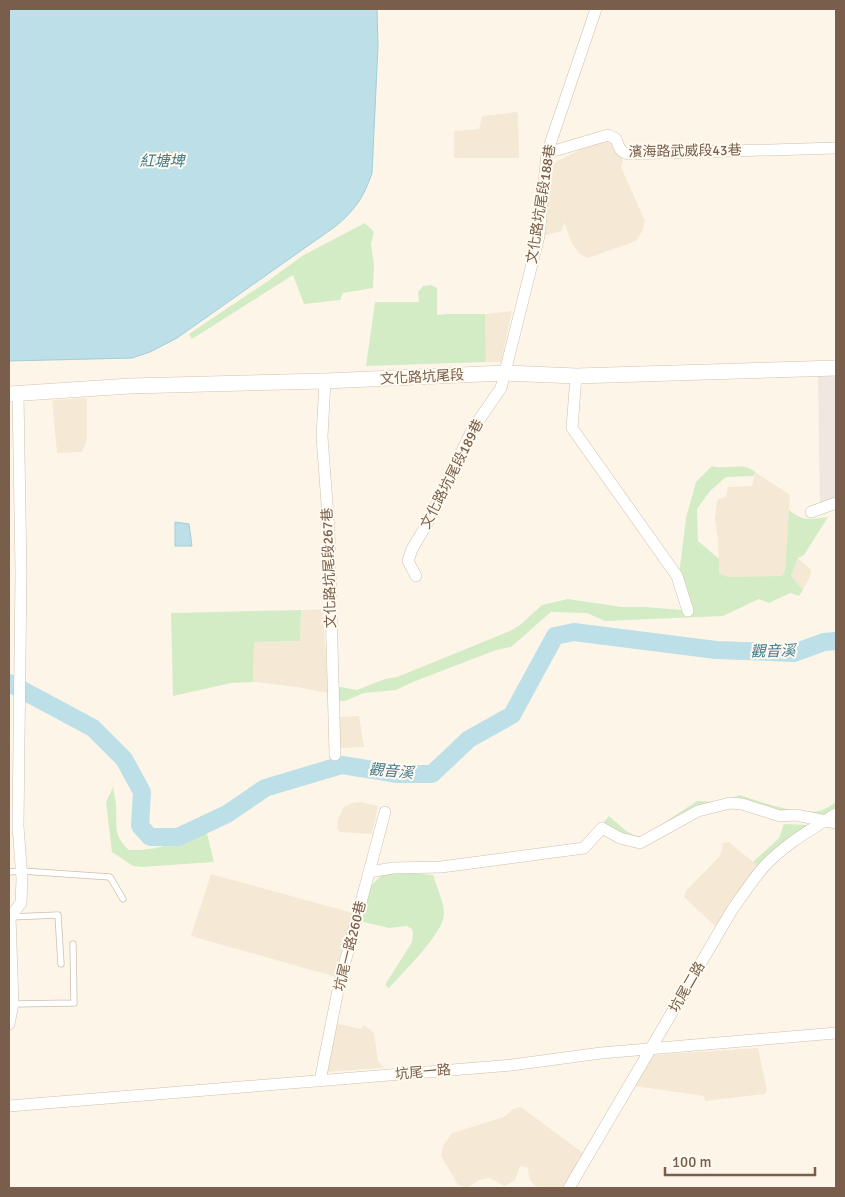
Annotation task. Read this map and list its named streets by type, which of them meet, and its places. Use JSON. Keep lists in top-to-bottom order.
{
  "streets": {
    "main road": ["文化路坑尾段"],
    "street": [
      "濱海路武威段43巷",
      "文化路坑尾段188巷",
      "文化路坑尾段189巷",
      "文化路坑尾段267巷",
      "坑尾一路260巷",
      "坑尾二路",
      "坑尾一路"
    ]
  },
  "crossings": [
    ["濱海路武威段43巷", "文化路坑尾段188巷"],
    ["文化路坑尾段188巷", "文化路坑尾段"],
    ["文化路坑尾段188巷", "文化路坑尾段189巷"],
    ["文化路坑尾段", "文化路坑尾段189巷"],
    ["文化路坑尾段", "文化路坑尾段267巷"],
    ["坑尾一路260巷", "坑尾一路"],
    ["坑尾二路", "坑尾一路"]
  ],
  "water": ["紅塘埤", "觀音溪"],
  "scale_bar": "100 m"
}
